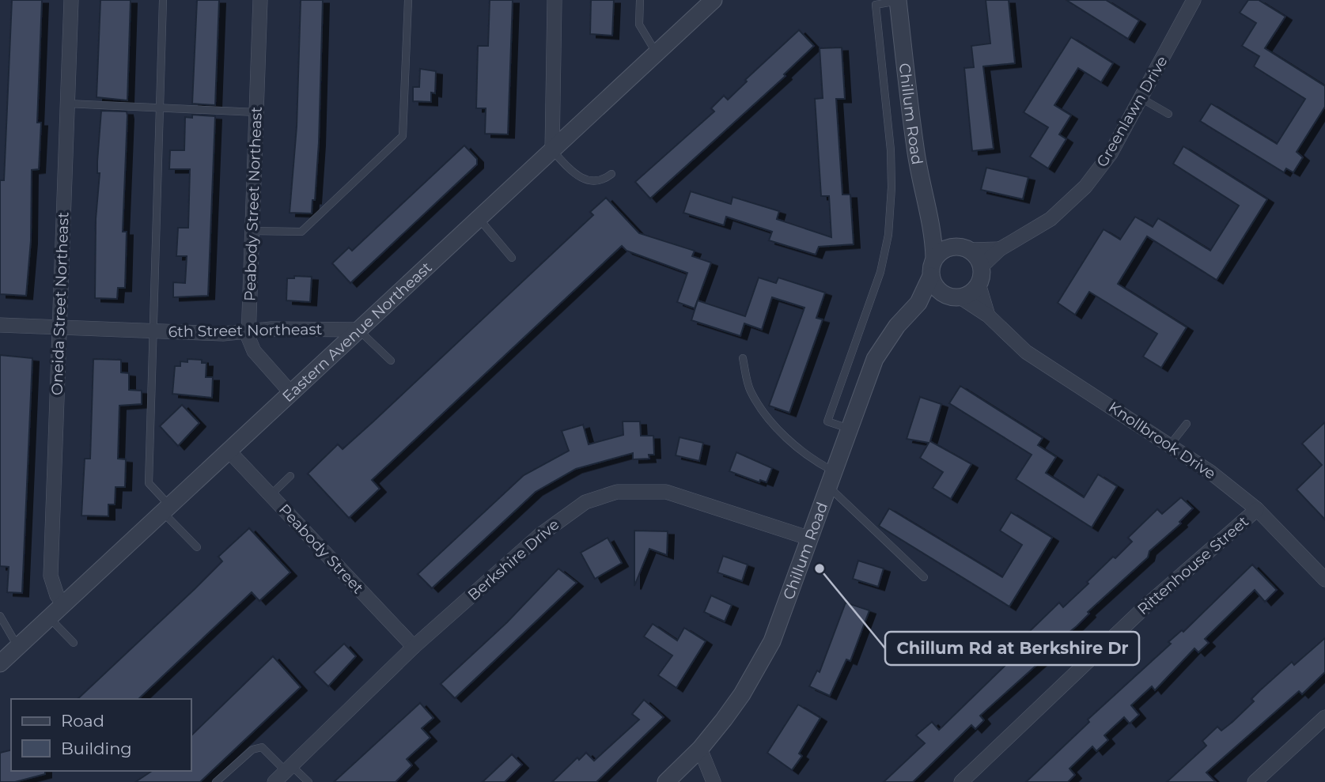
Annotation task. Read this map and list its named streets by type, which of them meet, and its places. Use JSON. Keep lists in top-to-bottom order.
{
  "streets": {
    "street": [
      "Greenlawn Drive",
      "Chillum Road",
      "Peabody Street Northeast",
      "Oneida Street Northeast",
      "6th Street Northeast",
      "Eastern Avenue Northeast",
      "Knollbrook Drive",
      "Peabody Street",
      "Berkshire Drive",
      "Rittenhouse Street"
    ]
  },
  "crossings": [
    ["Greenlawn Drive", "Chillum Road"],
    ["Greenlawn Drive", "Knollbrook Drive"],
    ["Chillum Road", "Knollbrook Drive"],
    ["Chillum Road", "Berkshire Drive"],
    ["Peabody Street Northeast", "6th Street Northeast"],
    ["Peabody Street Northeast", "Eastern Avenue Northeast"],
    ["Oneida Street Northeast", "6th Street Northeast"],
    ["Oneida Street Northeast", "Eastern Avenue Northeast"],
    ["6th Street Northeast", "Eastern Avenue Northeast"],
    ["Eastern Avenue Northeast", "Peabody Street"],
    ["Knollbrook Drive", "Rittenhouse Street"],
    ["Peabody Street", "Berkshire Drive"]
  ],
  "places": ["Chillum Rd at Berkshire Dr"],
  "legend": ["Road", "Building"]
}
